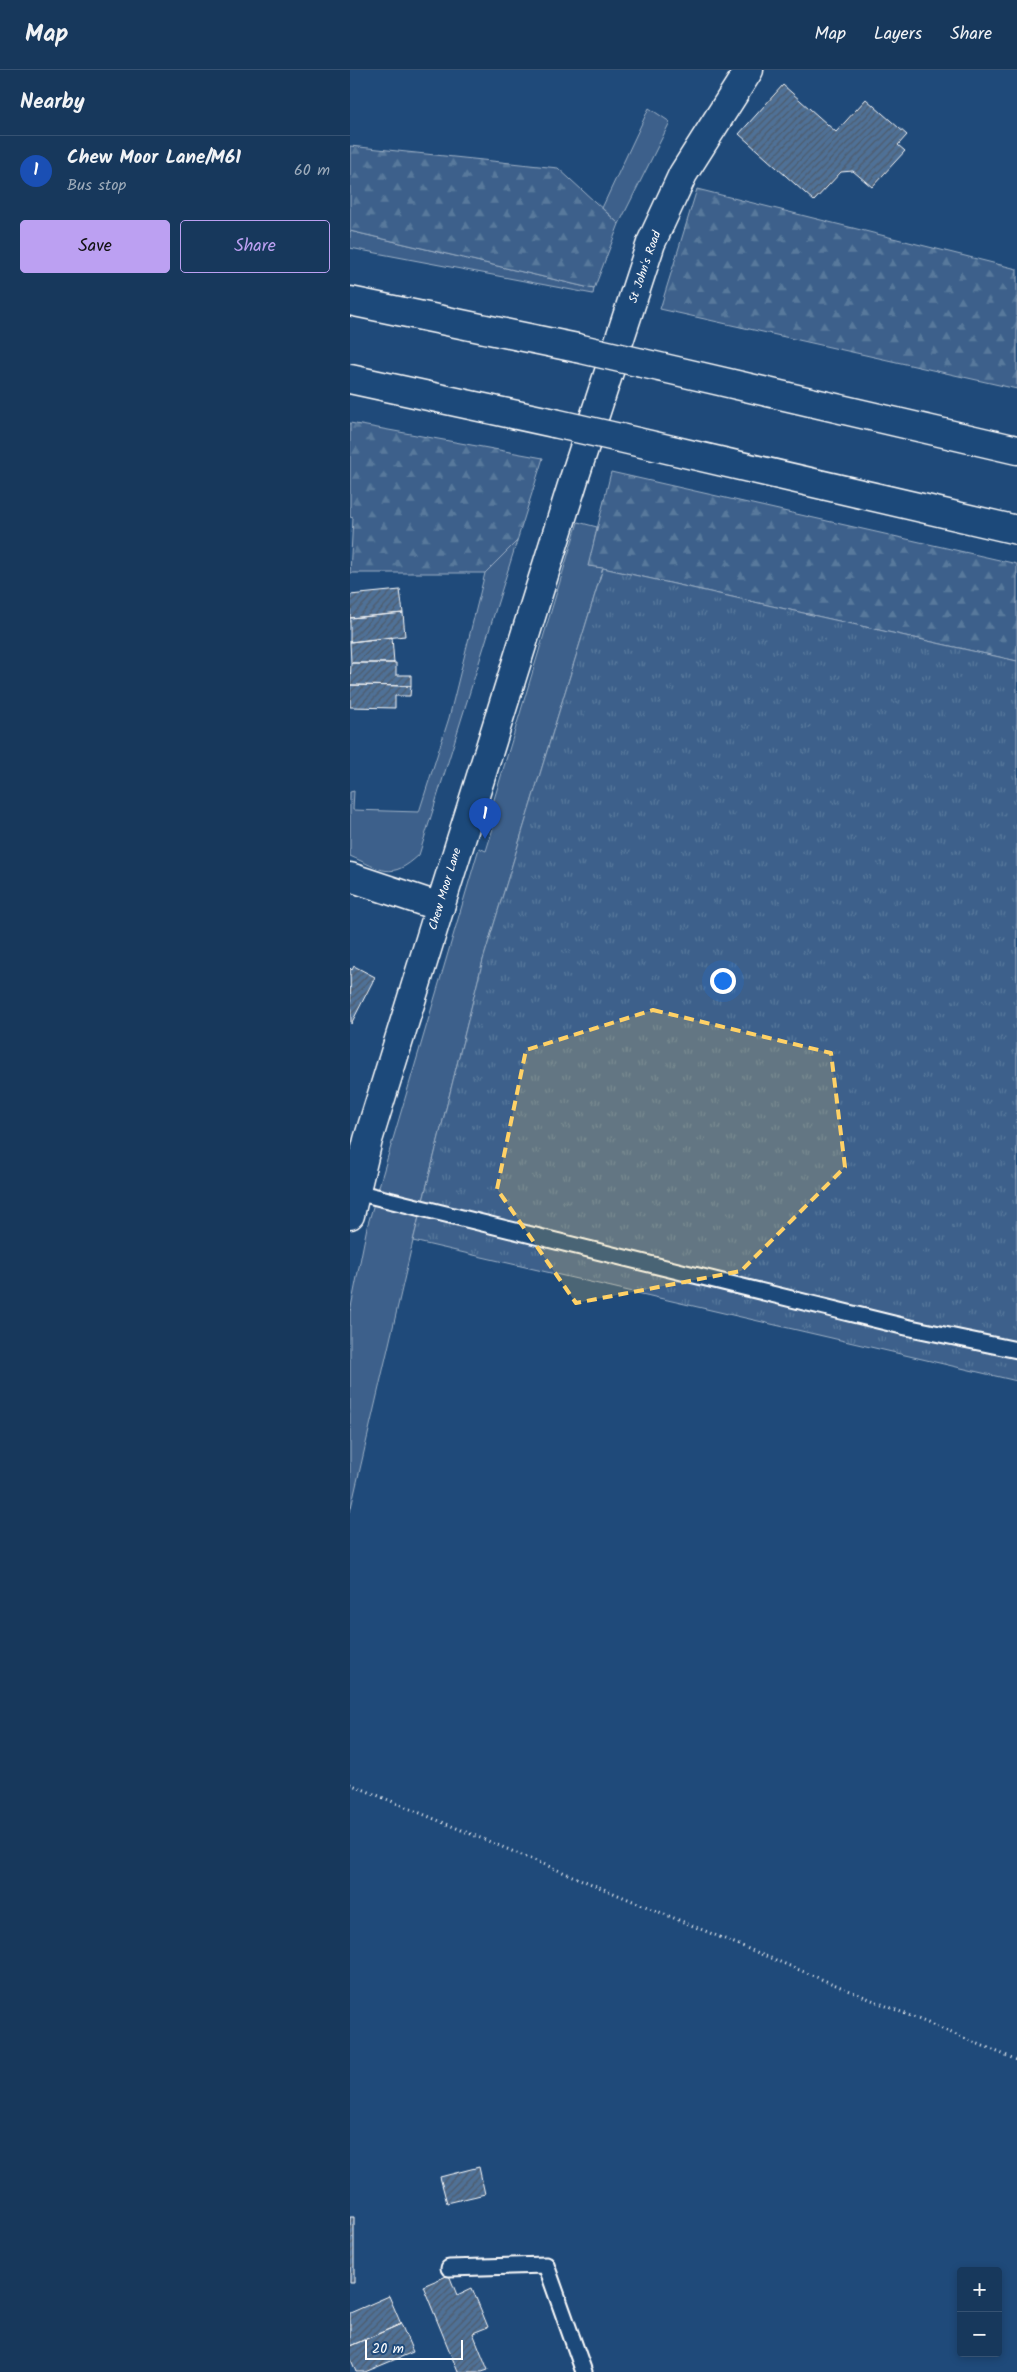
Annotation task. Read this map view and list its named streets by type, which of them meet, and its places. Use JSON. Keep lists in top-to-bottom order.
{
  "streets": {
    "main road": ["St John's Road", "Chew Moor Lane"]
  },
  "crossings": [
    ["St John's Road", "Chew Moor Lane"]
  ],
  "scale_bar": "20 m",
  "page": {
    "header": "Map",
    "nav": ["Map", "Layers", "Share"],
    "heading": "Nearby",
    "list": [
      {
        "mark": "1",
        "name": "Chew Moor Lane/M61",
        "note": "Bus stop",
        "value": "60 m"
      }
    ],
    "buttons": ["Save", "Share"],
    "pins": "1",
    "map_buttons": ["+", "−"],
    "scale": "20 m"
  }
}
